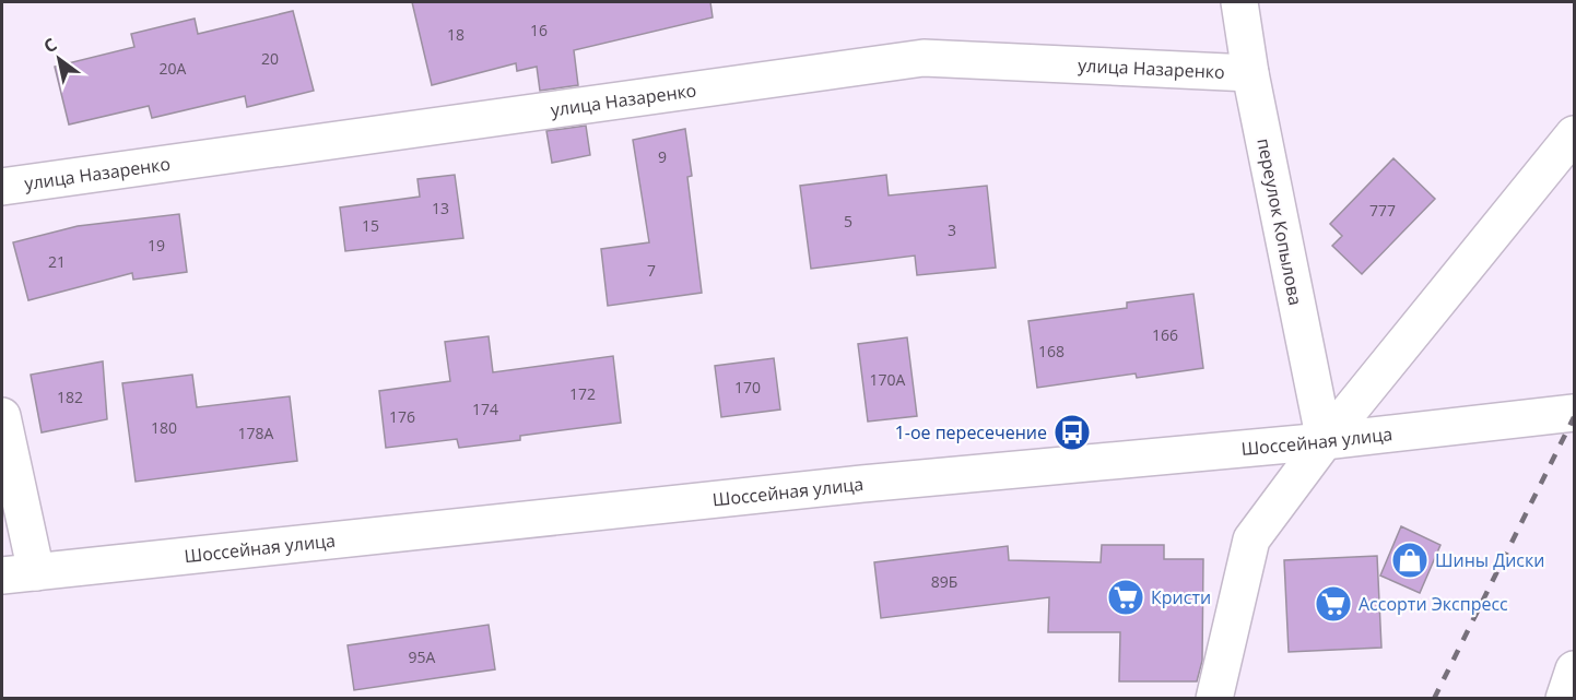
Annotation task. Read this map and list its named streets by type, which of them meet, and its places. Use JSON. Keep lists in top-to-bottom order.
{
  "streets": {
    "street": ["улица Назаренко", "переулок Копылова", "Шоссейная улица"]
  },
  "crossings": [
    ["улица Назаренко", "переулок Копылова"],
    ["переулок Копылова", "Шоссейная улица"]
  ],
  "places": {
    "bus stop": ["1-ое пересечение"],
    "shop": ["Шины Диски"],
    "supermarket": ["Кристи", "Ассорти Экспресс"]
  },
  "house_numbers": [
    "16",
    "18",
    "20",
    "20А",
    "9",
    "13",
    "777",
    "5",
    "15",
    "3",
    "19",
    "21",
    "7",
    "166",
    "168",
    "170А",
    "170",
    "172",
    "182",
    "174",
    "176",
    "180",
    "178А",
    "89Б",
    "95А"
  ],
  "north": "top left"
}
